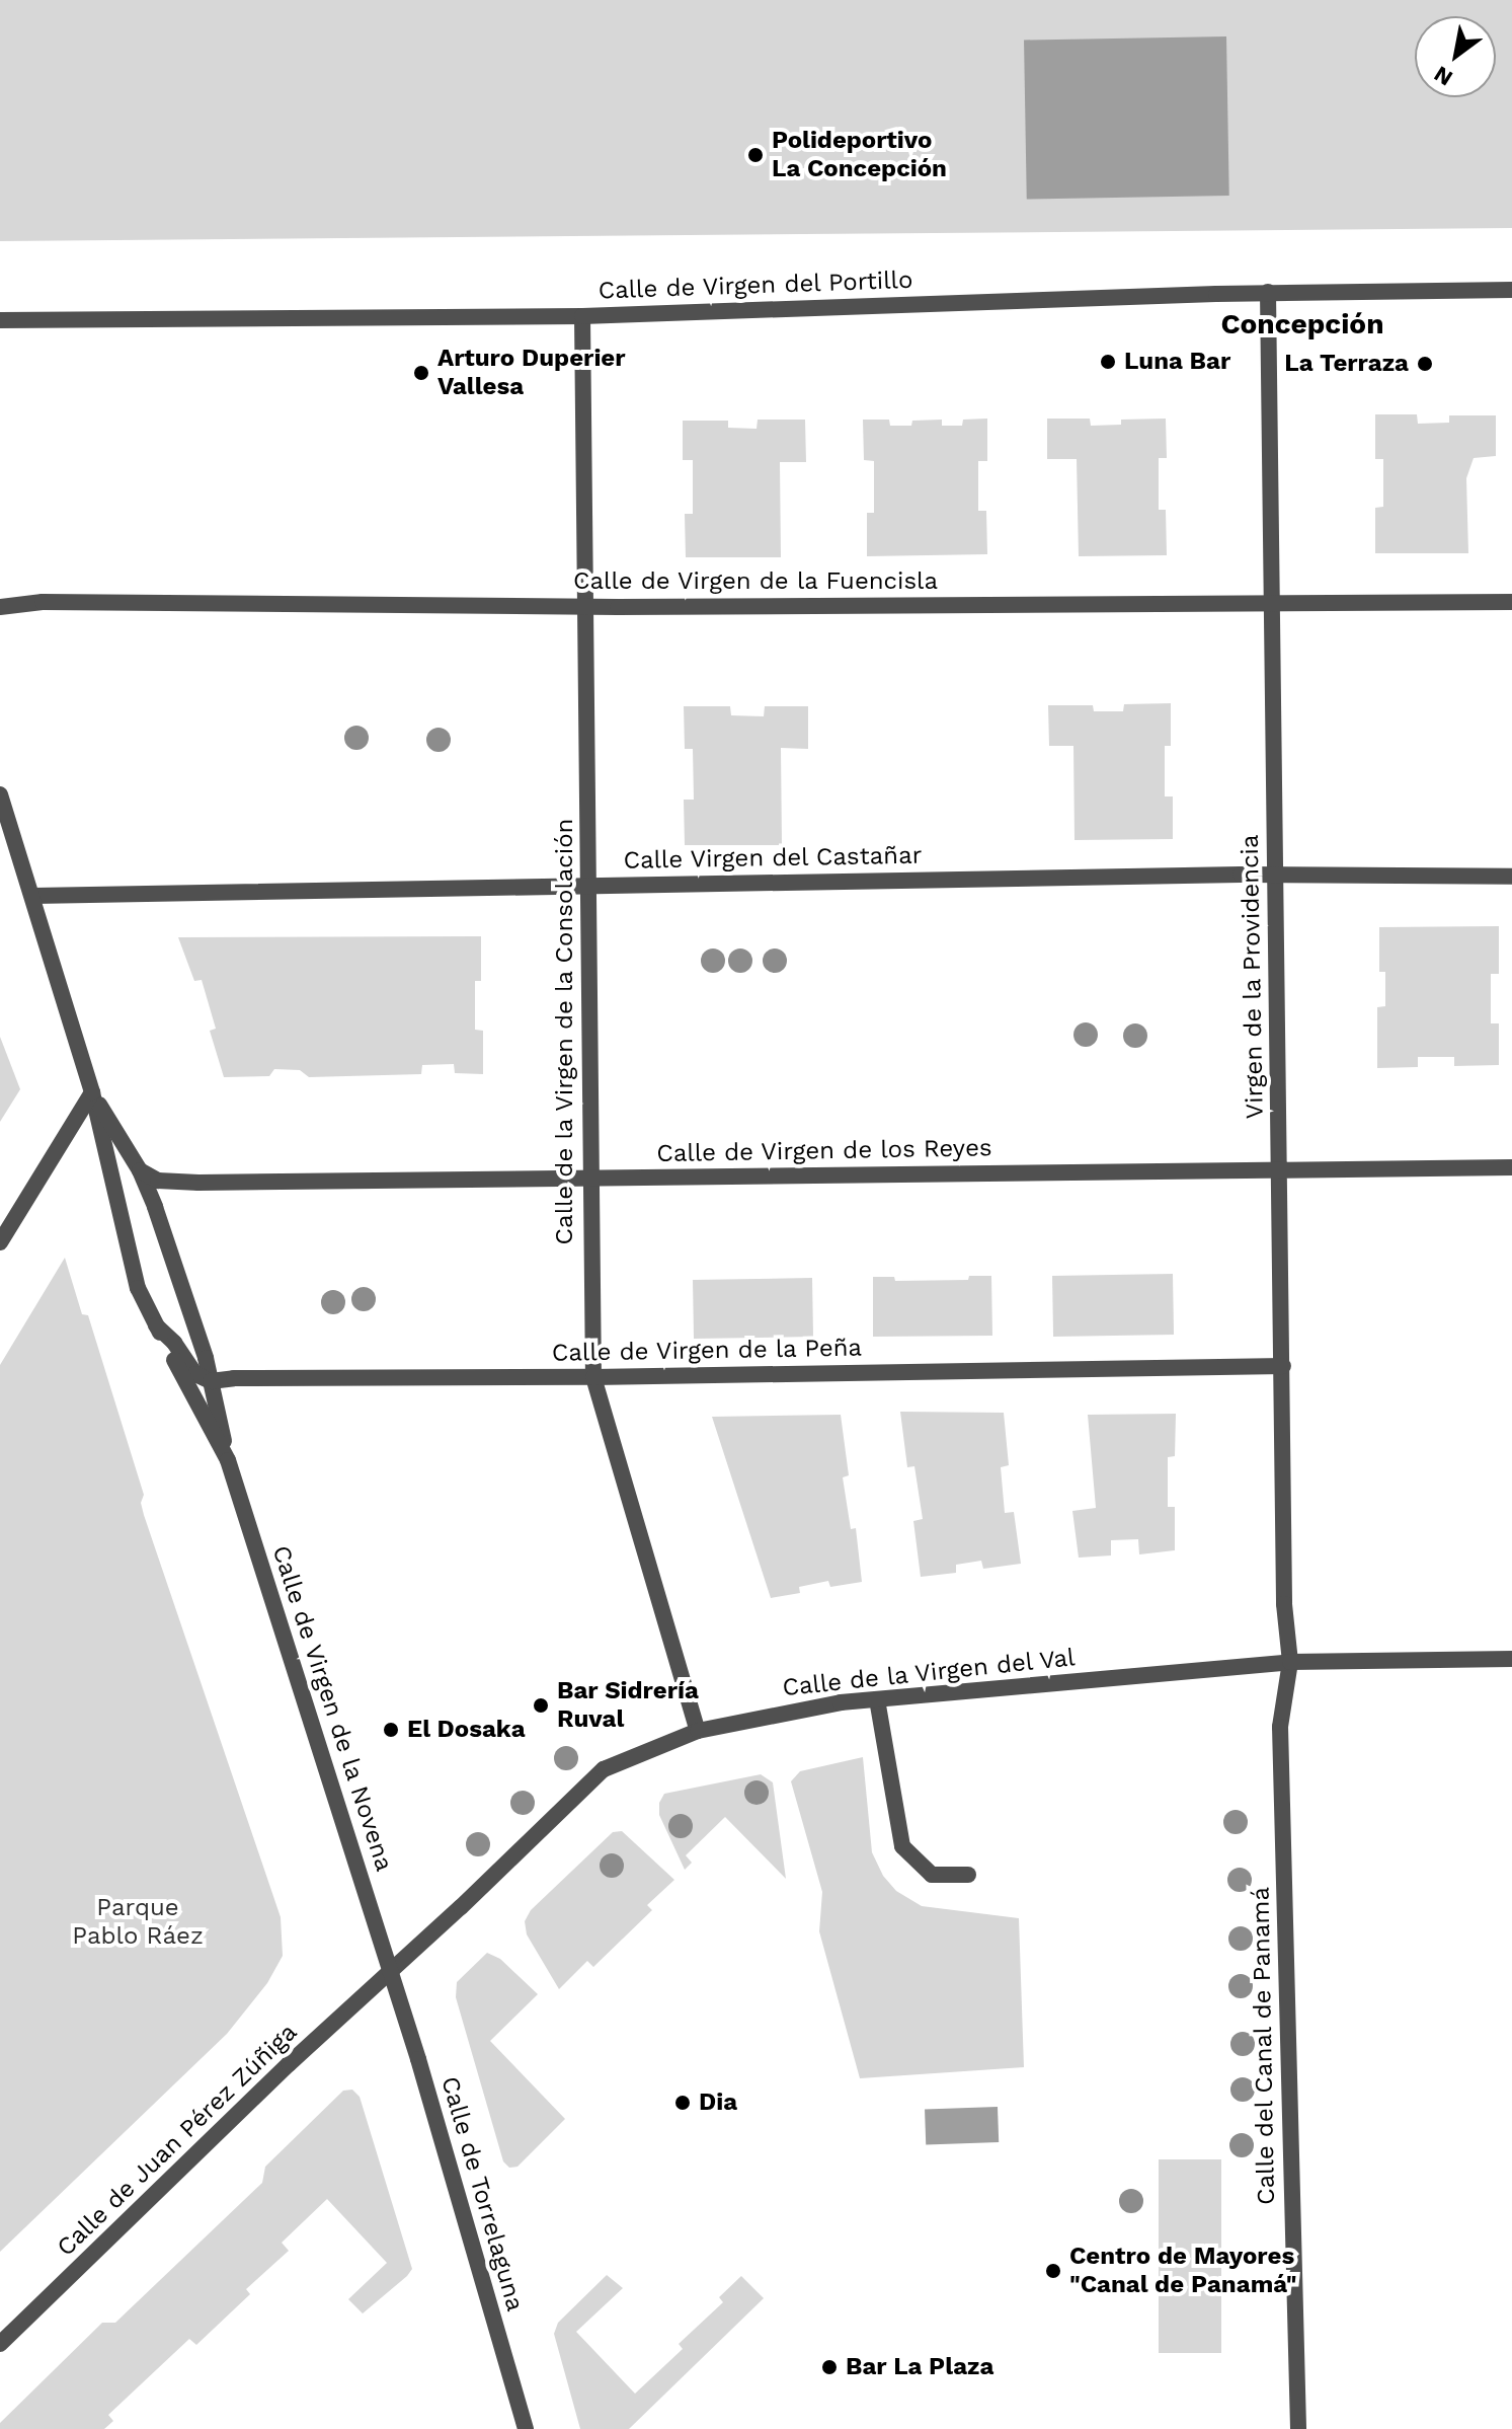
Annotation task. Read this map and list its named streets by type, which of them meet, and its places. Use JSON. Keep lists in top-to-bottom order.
{
  "streets": {
    "street": [
      "Calle de Virgen del Portillo",
      "Calle de Virgen de la Fuencisla",
      "Calle Virgen del Castañar",
      "Virgen de la Providencia",
      "Calle de la Virgen de la Consolación",
      "Calle de Virgen de los Reyes",
      "Calle de Virgen de la Peña",
      "Calle de la Virgen del Val",
      "Calle de Virgen de la Novena",
      "Calle del Canal de Panamá",
      "Calle de Juan Pérez Zúñiga",
      "Calle de Torrelaguna"
    ]
  },
  "crossings": [
    ["Calle de Virgen del Portillo", "Virgen de la Providencia"],
    ["Calle de Virgen del Portillo", "Calle de la Virgen de la Consolación"],
    ["Calle de Virgen de la Fuencisla", "Virgen de la Providencia"],
    ["Calle de Virgen de la Fuencisla", "Calle de la Virgen de la Consolación"],
    ["Calle Virgen del Castañar", "Virgen de la Providencia"],
    ["Calle Virgen del Castañar", "Calle de la Virgen de la Consolación"],
    ["Calle Virgen del Castañar", "Calle de Virgen de la Novena"],
    ["Virgen de la Providencia", "Calle de Virgen de los Reyes"],
    ["Virgen de la Providencia", "Calle de Virgen de la Peña"],
    ["Virgen de la Providencia", "Calle de la Virgen del Val"],
    ["Virgen de la Providencia", "Calle del Canal de Panamá"],
    ["Calle de la Virgen de la Consolación", "Calle de Virgen de los Reyes"],
    ["Calle de la Virgen de la Consolación", "Calle de Virgen de la Peña"],
    ["Calle de la Virgen de la Consolación", "Calle de la Virgen del Val"],
    ["Calle de Virgen de los Reyes", "Calle de Virgen de la Novena"],
    ["Calle de Virgen de la Peña", "Calle de Virgen de la Novena"],
    ["Calle de la Virgen del Val", "Calle de Virgen de la Novena"],
    ["Calle de la Virgen del Val", "Calle del Canal de Panamá"],
    ["Calle de la Virgen del Val", "Calle de Juan Pérez Zúñiga"],
    ["Calle de la Virgen del Val", "Calle de Torrelaguna"],
    ["Calle de Virgen de la Novena", "Calle de Juan Pérez Zúñiga"],
    ["Calle de Virgen de la Novena", "Calle de Torrelaguna"],
    ["Calle de Juan Pérez Zúñiga", "Calle de Torrelaguna"]
  ],
  "districts": ["Concepción"],
  "parks": ["Parque Pablo Ráez"],
  "places": [
    "Polideportivo La Concepción",
    "Luna Bar",
    "La Terraza",
    "Arturo Duperier Vallesa",
    "Bar Sidrería Ruval",
    "El Dosaka",
    "Dia",
    "Centro de Mayores \"Canal de Panamá\"",
    "Bar La Plaza"
  ],
  "north": "bottom left"
}
